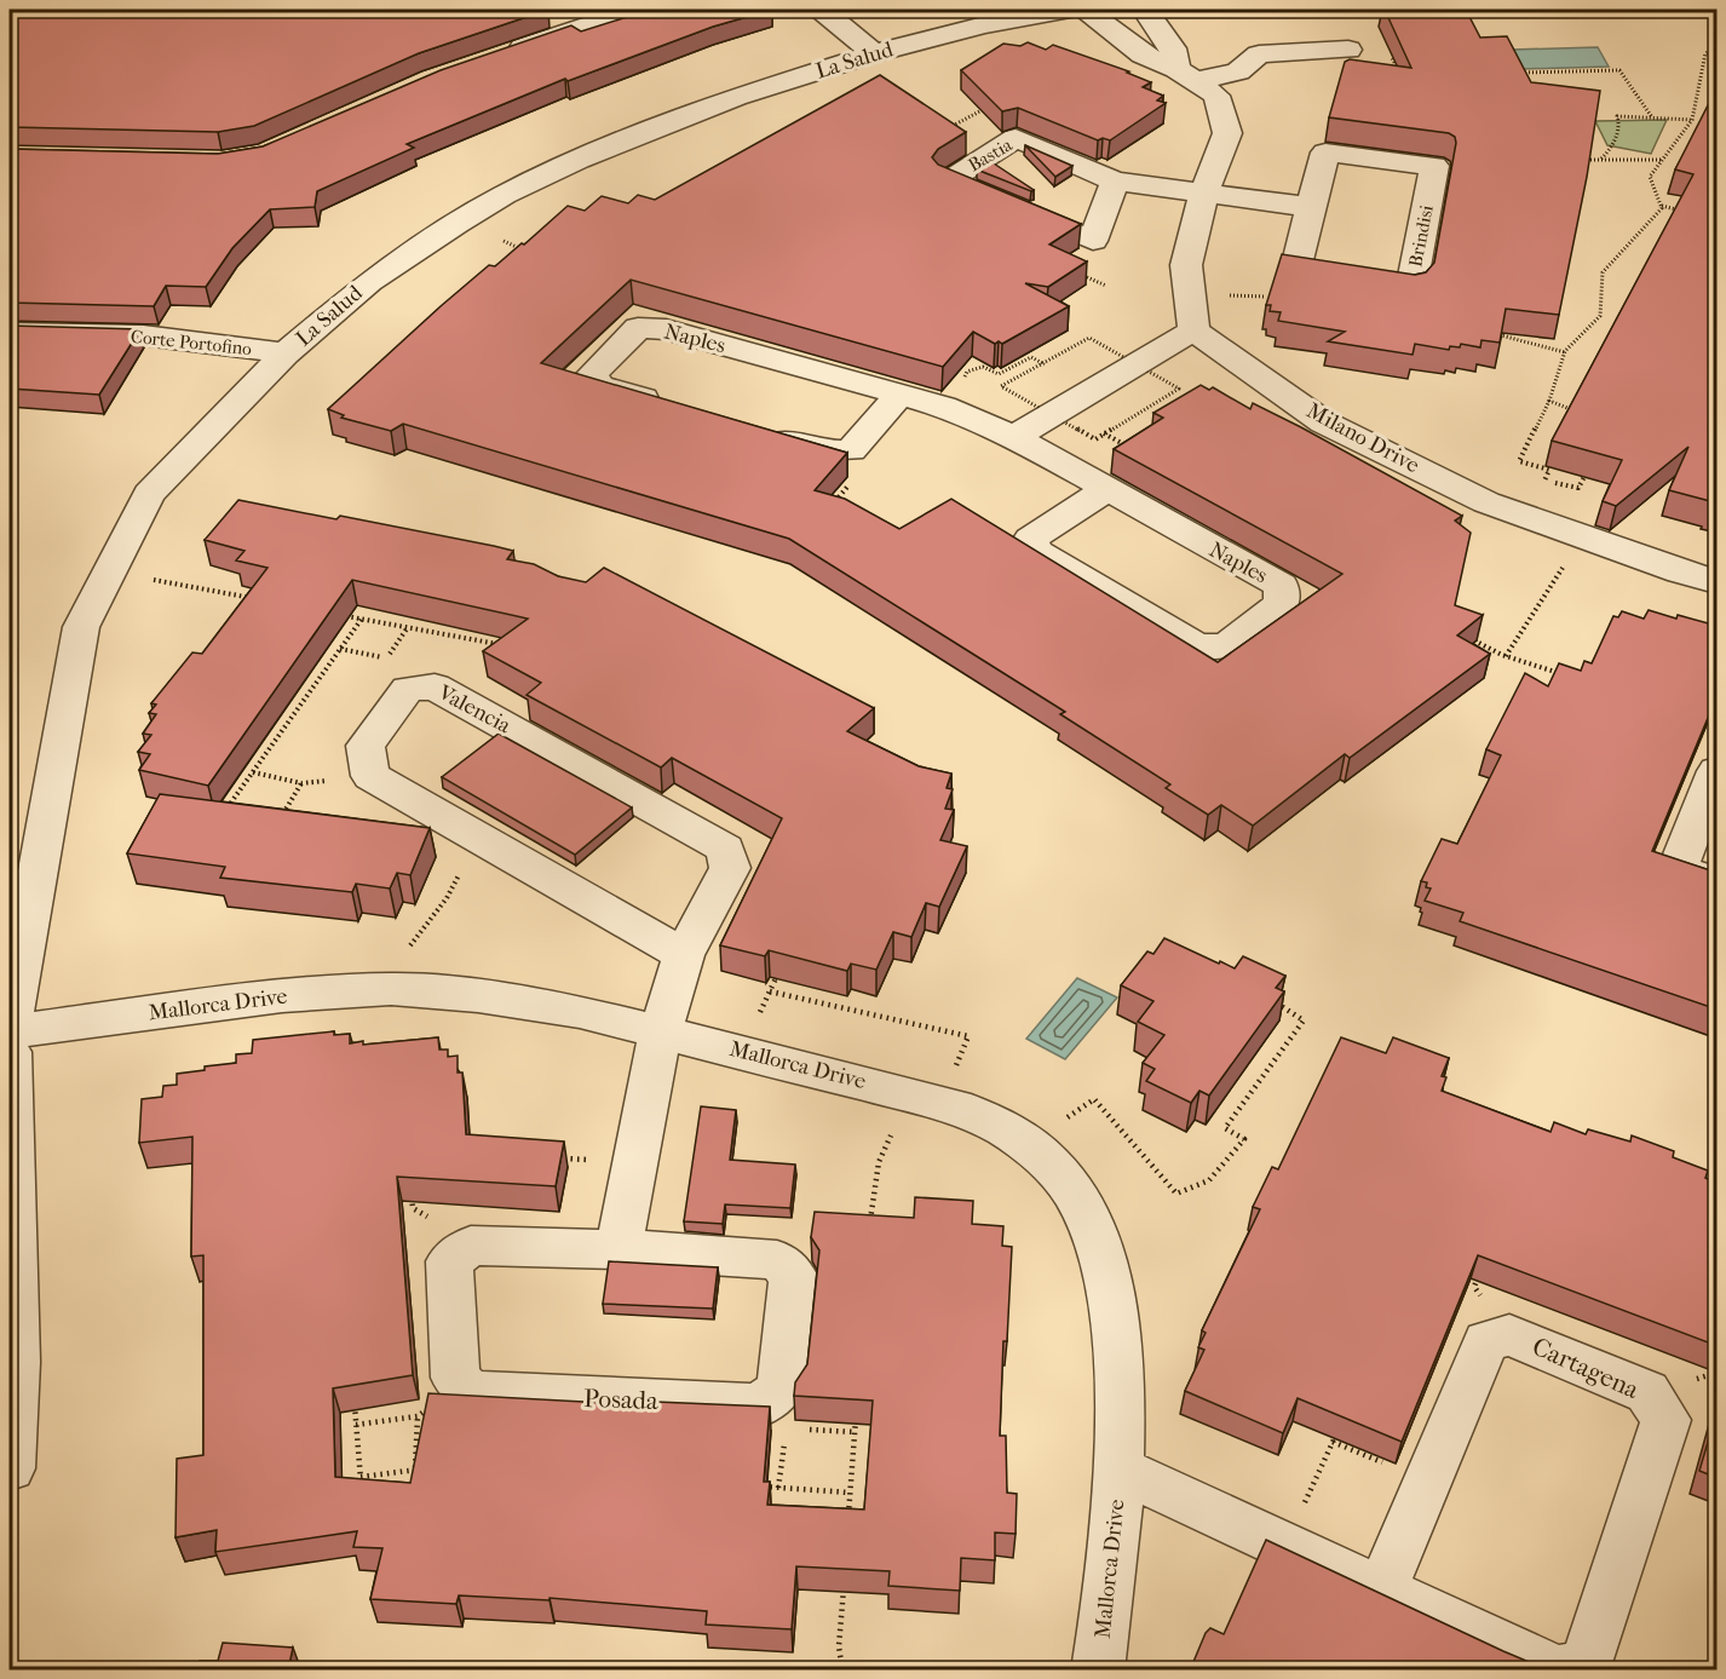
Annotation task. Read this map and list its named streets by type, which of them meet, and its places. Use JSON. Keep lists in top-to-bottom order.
{
  "streets": {
    "street": [
      "La Salud",
      "Bastia",
      "Brindisi",
      "Naples",
      "Corte Portofino",
      "Milano Drive",
      "Valencia",
      "Mallorca Drive",
      "Cartagena",
      "Posada"
    ]
  },
  "crossings": [
    ["La Salud", "Corte Portofino"],
    ["La Salud", "Mallorca Drive"],
    ["Valencia", "Mallorca Drive"]
  ]
}
